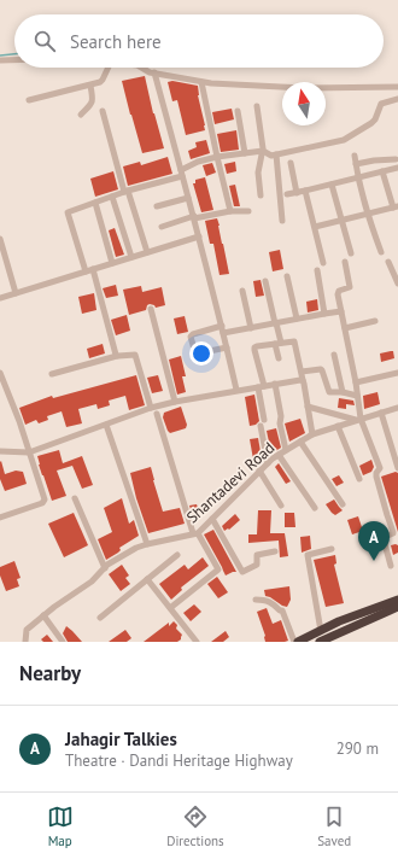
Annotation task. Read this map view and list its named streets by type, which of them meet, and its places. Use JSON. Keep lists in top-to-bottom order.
{
  "streets": {
    "street": ["Shantadevi Road"]
  },
  "north": "top",
  "page": {
    "search": "Search here",
    "pins": "A",
    "heading": "Nearby",
    "list": [
      {
        "mark": "A",
        "name": "Jahagir Talkies",
        "note": "Theatre · Dandi Heritage Highway",
        "value": "290 m"
      }
    ],
    "nav": ["Map", "Directions", "Saved"]
  }
}
